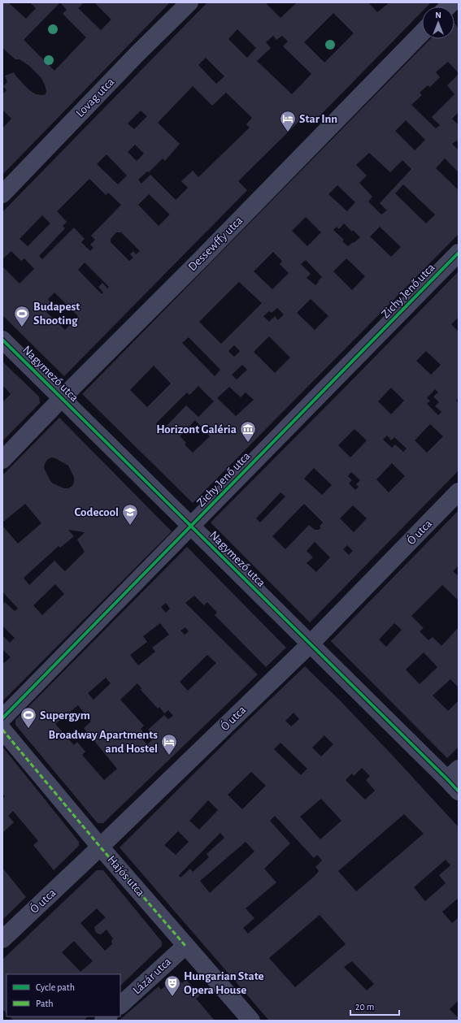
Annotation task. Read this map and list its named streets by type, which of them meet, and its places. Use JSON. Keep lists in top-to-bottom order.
{
  "streets": {
    "street": [
      "Lovag utca",
      "Dessewffy utca",
      "Zichy Jenő utca",
      "Nagymező utca",
      "Ó utca",
      "Hajós utca",
      "Lázár utca"
    ]
  },
  "crossings": [
    ["Dessewffy utca", "Nagymező utca"],
    ["Zichy Jenő utca", "Nagymező utca"],
    ["Nagymező utca", "Ó utca"],
    ["Ó utca", "Hajós utca"],
    ["Hajós utca", "Lázár utca"]
  ],
  "places": {
    "hotel": ["Star Inn", "Broadway Apartments and Hostel"],
    "sports": ["Budapest Shooting", "Supergym"],
    "museum": ["Horizont Galéria"],
    "school or university": ["Codecool"],
    "theatre": ["Hungarian State Opera House"]
  },
  "legend": ["Cycle path", "Path"],
  "scale_bar": "20 m",
  "north": "top"
}
